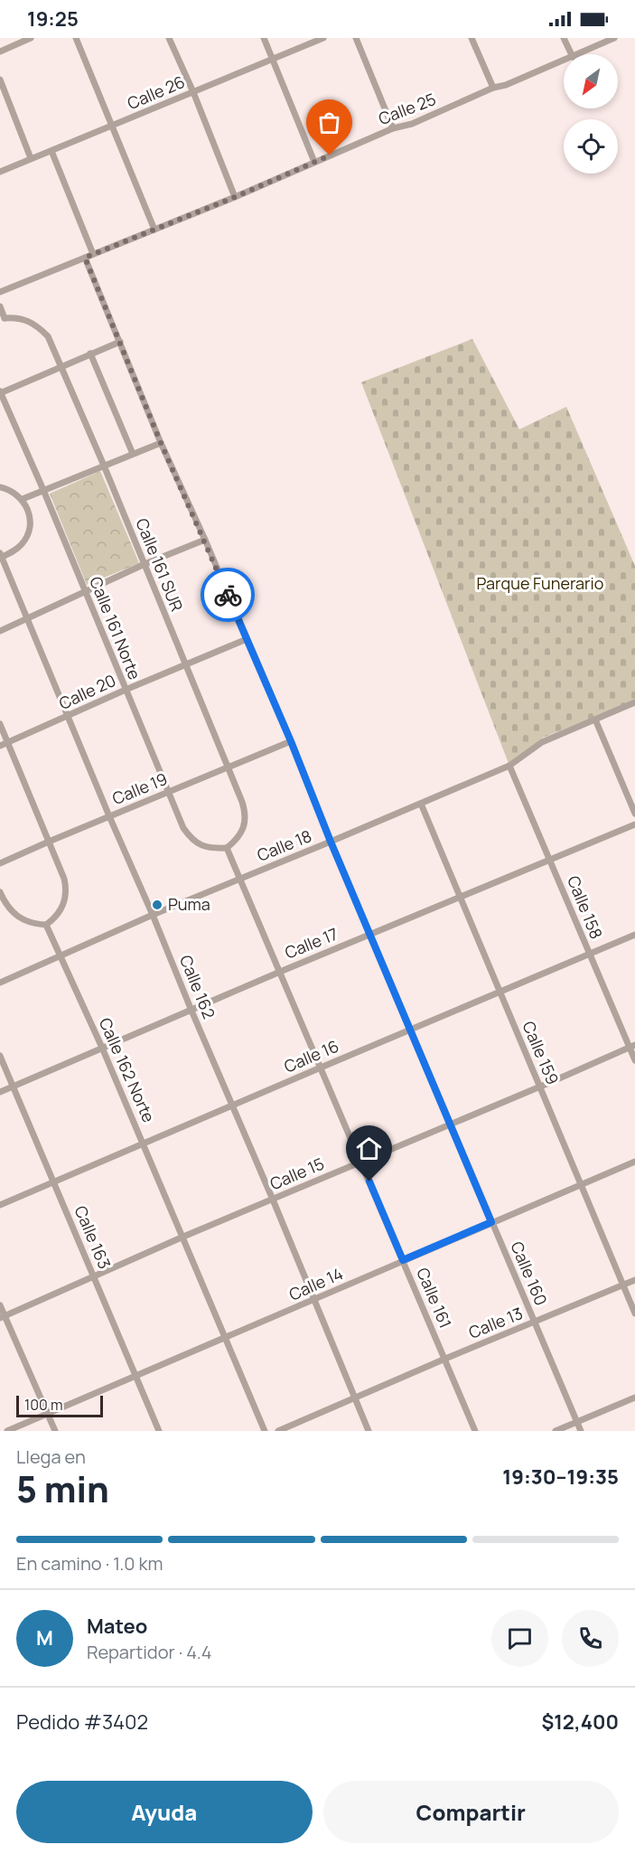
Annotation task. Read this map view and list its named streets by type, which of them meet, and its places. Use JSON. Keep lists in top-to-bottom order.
{
  "streets": {
    "street": [
      "Calle 26",
      "Calle 25",
      "Calle 161 SUR",
      "Calle 161 Norte",
      "Calle 20",
      "Calle 19",
      "Calle 18",
      "Calle 158",
      "Calle 17",
      "Calle 162",
      "Calle 159",
      "Calle 16",
      "Calle 162 Norte",
      "Calle 15",
      "Calle 163",
      "Calle 160",
      "Calle 14",
      "Calle 161",
      "Calle 13"
    ]
  },
  "crossings": [
    ["Calle 25", "Calle 160"],
    ["Calle 161 SUR", "Calle 161 Norte"],
    ["Calle 161 SUR", "Calle 20"],
    ["Calle 161 SUR", "Calle 19"],
    ["Calle 161 SUR", "Calle 161"],
    ["Calle 161 Norte", "Calle 20"],
    ["Calle 161 Norte", "Calle 19"],
    ["Calle 161 Norte", "Calle 161"],
    ["Calle 20", "Calle 162"],
    ["Calle 20", "Calle 160"],
    ["Calle 19", "Calle 162"],
    ["Calle 19", "Calle 160"],
    ["Calle 19", "Calle 161"],
    ["Calle 18", "Calle 158"],
    ["Calle 18", "Calle 162"],
    ["Calle 18", "Calle 159"],
    ["Calle 18", "Calle 162 Norte"],
    ["Calle 18", "Calle 160"],
    ["Calle 18", "Calle 161"],
    ["Calle 158", "Calle 17"],
    ["Calle 158", "Calle 16"],
    ["Calle 158", "Calle 15"],
    ["Calle 17", "Calle 162"],
    ["Calle 17", "Calle 159"],
    ["Calle 17", "Calle 162 Norte"],
    ["Calle 17", "Calle 163"],
    ["Calle 17", "Calle 160"],
    ["Calle 17", "Calle 161"],
    ["Calle 162", "Calle 16"],
    ["Calle 162", "Calle 15"],
    ["Calle 162", "Calle 14"],
    ["Calle 162", "Calle 13"],
    ["Calle 159", "Calle 16"],
    ["Calle 159", "Calle 15"],
    ["Calle 159", "Calle 14"],
    ["Calle 159", "Calle 13"],
    ["Calle 16", "Calle 162 Norte"],
    ["Calle 16", "Calle 163"],
    ["Calle 16", "Calle 160"],
    ["Calle 16", "Calle 161"],
    ["Calle 162 Norte", "Calle 15"],
    ["Calle 162 Norte", "Calle 14"],
    ["Calle 15", "Calle 163"],
    ["Calle 15", "Calle 160"],
    ["Calle 15", "Calle 161"],
    ["Calle 163", "Calle 14"],
    ["Calle 160", "Calle 14"],
    ["Calle 160", "Calle 13"],
    ["Calle 14", "Calle 161"],
    ["Calle 161", "Calle 13"]
  ],
  "parks": ["Parque Funerario"],
  "places": ["Puma"],
  "scale_bar": "100 m",
  "north": "bottom left",
  "page": {
    "status": "19:25",
    "scale": "100 m",
    "heading": ["5 min", "Llega en", "19:30–19:35"],
    "panel": [
      "Mateo",
      "Repartidor · 4.4",
      "Pedido #3402",
      "$12,400"
    ],
    "bar": "En camino · 1.0 km",
    "round": "M",
    "buttons": ["Ayuda", "Compartir"]
  }
}
